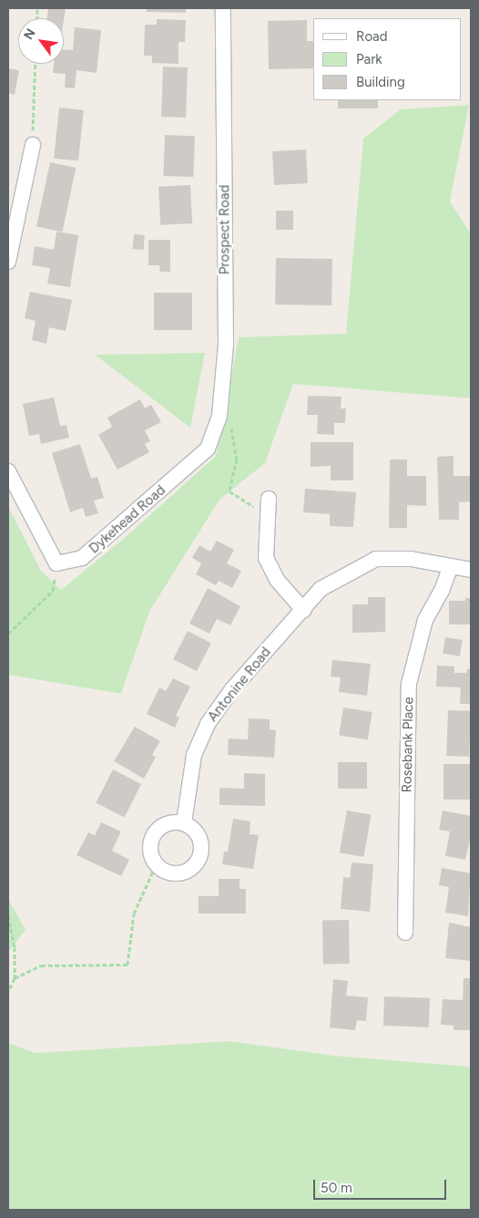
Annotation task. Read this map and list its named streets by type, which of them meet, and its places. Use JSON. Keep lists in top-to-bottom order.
{
  "streets": {
    "street": [
      "Prospect Road",
      "Dykehead Road",
      "Antonine Road",
      "Rosebank Place"
    ]
  },
  "crossings": [
    ["Prospect Road", "Dykehead Road"],
    ["Antonine Road", "Rosebank Place"]
  ],
  "legend": ["Road", "Park", "Building"],
  "scale_bar": "50 m",
  "north": "top left"
}
